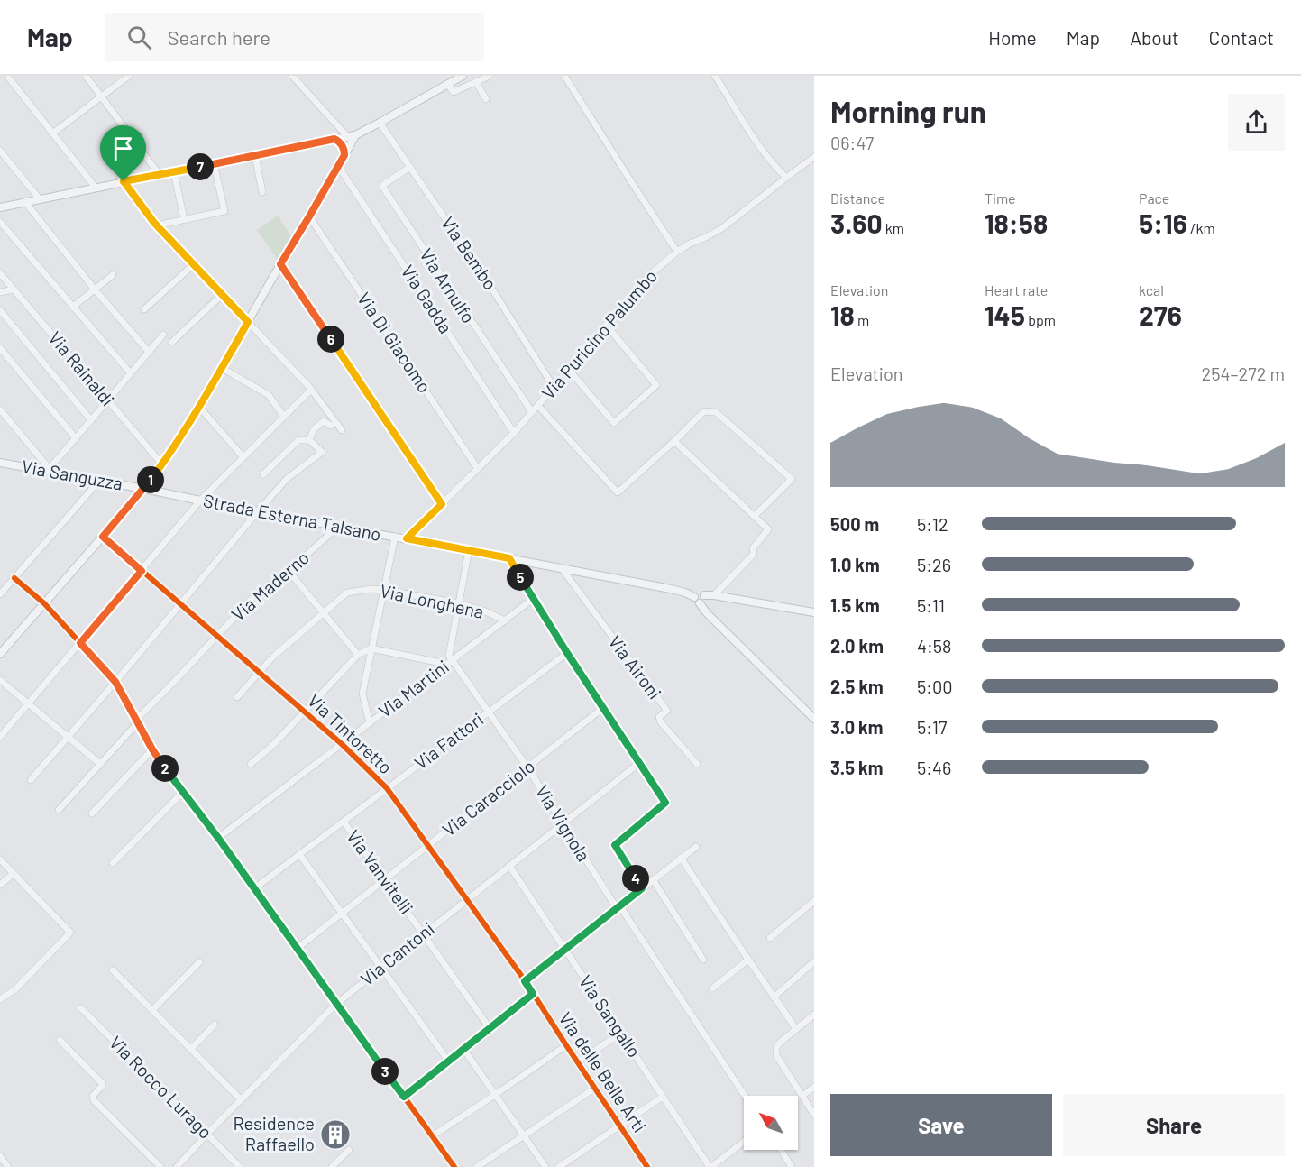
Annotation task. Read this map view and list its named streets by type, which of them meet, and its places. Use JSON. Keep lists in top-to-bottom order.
{
  "streets": {
    "street": [
      "Via Bembo",
      "Via Arnulfo",
      "Via Gadda",
      "Via Puricino Palumbo",
      "Via Di Giacomo",
      "Via Rainaldi",
      "Via Sanguzza",
      "Strada Esterna Talsano",
      "Via Maderno",
      "Via Longhena",
      "Via Aironi",
      "Via Martini",
      "Via Tintoretto",
      "Via Fattori",
      "Via Caracciolo",
      "Via Vignola",
      "Via Vanvitelli",
      "Via Cantoni",
      "Via Sangallo",
      "Via delle Belle Arti",
      "Via Rocco Lurago"
    ]
  },
  "crossings": [
    ["Via Bembo", "Via Arnulfo"],
    ["Via Bembo", "Via Puricino Palumbo"],
    ["Via Arnulfo", "Via Puricino Palumbo"],
    ["Via Gadda", "Via Puricino Palumbo"],
    ["Via Puricino Palumbo", "Via Di Giacomo"],
    ["Via Puricino Palumbo", "Strada Esterna Talsano"],
    ["Via Sanguzza", "Strada Esterna Talsano"],
    ["Strada Esterna Talsano", "Via Maderno"],
    ["Strada Esterna Talsano", "Via Aironi"],
    ["Via Maderno", "Via Tintoretto"],
    ["Via Longhena", "Via Martini"],
    ["Via Longhena", "Via Tintoretto"],
    ["Via Martini", "Via Tintoretto"],
    ["Via Martini", "Via Vignola"],
    ["Via Tintoretto", "Via Fattori"],
    ["Via Tintoretto", "Via Caracciolo"],
    ["Via Tintoretto", "Via Cantoni"],
    ["Via Tintoretto", "Via delle Belle Arti"],
    ["Via Fattori", "Via Vignola"],
    ["Via Fattori", "Via Vanvitelli"],
    ["Via Caracciolo", "Via Vignola"],
    ["Via Caracciolo", "Via Vanvitelli"],
    ["Via Vignola", "Via Cantoni"],
    ["Via Vanvitelli", "Via Cantoni"],
    ["Via Cantoni", "Via Sangallo"],
    ["Via Cantoni", "Via Rocco Lurago"]
  ],
  "places": {
    "building": ["Residence Raffaello"]
  },
  "north": "top left",
  "page": {
    "header": "Map",
    "search": "Search here",
    "nav": [
      "Home",
      "Map",
      "About",
      "Contact"
    ],
    "heading": ["Morning run", "06:47"],
    "pins": [
      "7",
      "6",
      "1",
      "5",
      "2",
      "4",
      "3"
    ],
    "stats": [
      ["Distance", "3.60 km"],
      ["Time", "18:58"],
      ["Pace", "5:16 /km"],
      ["Elevation", "18 m"],
      ["Heart rate", "145 bpm"],
      ["kcal", "276"]
    ],
    "chart": ["Elevation", "254–272 m"],
    "list": [
      {
        "name": "500 m",
        "note": "5:12"
      },
      {
        "name": "1.0 km",
        "note": "5:26"
      },
      {
        "name": "1.5 km",
        "note": "5:11"
      },
      {
        "name": "2.0 km",
        "note": "4:58"
      },
      {
        "name": "2.5 km",
        "note": "5:00"
      },
      {
        "name": "3.0 km",
        "note": "5:17"
      },
      {
        "name": "3.5 km",
        "note": "5:46"
      }
    ],
    "buttons": ["Save", "Share"]
  }
}
